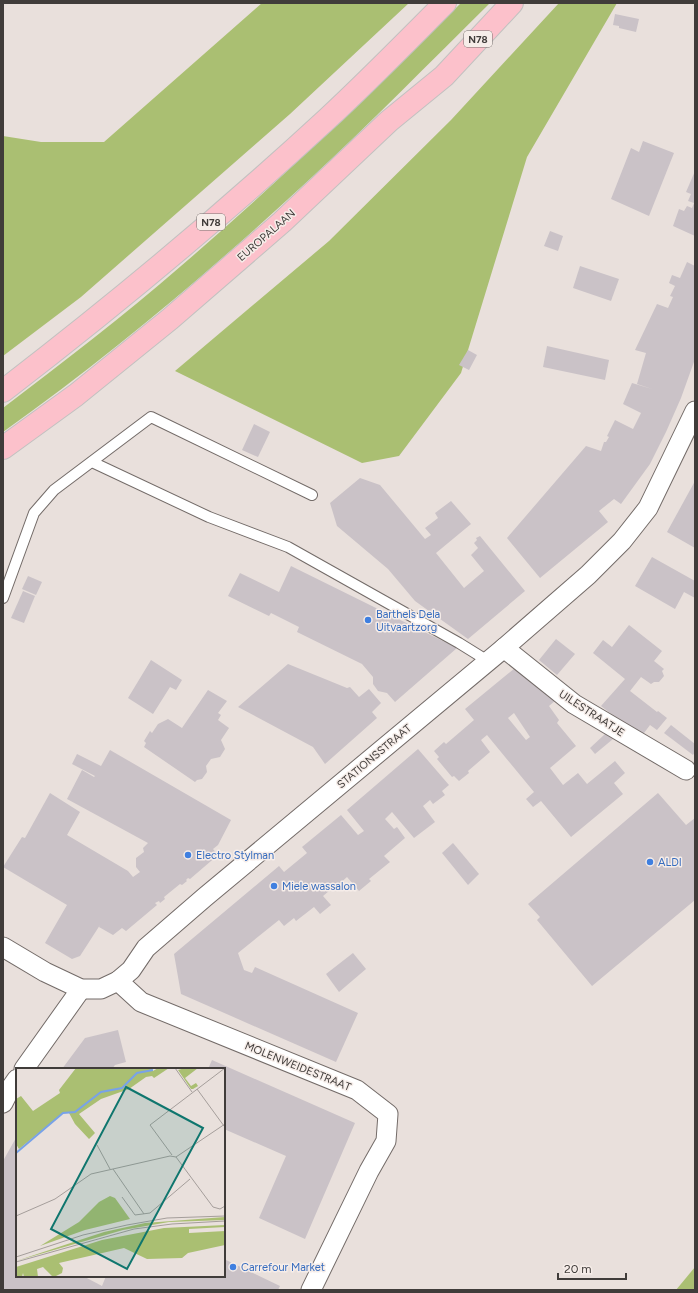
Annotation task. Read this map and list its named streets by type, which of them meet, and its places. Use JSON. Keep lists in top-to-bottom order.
{
  "streets": {
    "main road": ["N78", "EUROPALAAN"],
    "street": ["UILESTRAATJE", "STATIONSSTRAAT", "MOLENWEIDESTRAAT"]
  },
  "crossings": [
    ["UILESTRAATJE", "STATIONSSTRAAT"],
    ["STATIONSSTRAAT", "MOLENWEIDESTRAAT"]
  ],
  "places": [
    "Barthels Dela Uitvaartzorg",
    "Electro Stylman",
    "ALDI",
    "Miele wassalon",
    "Carrefour Market"
  ],
  "scale_bar": "20 m"
}
